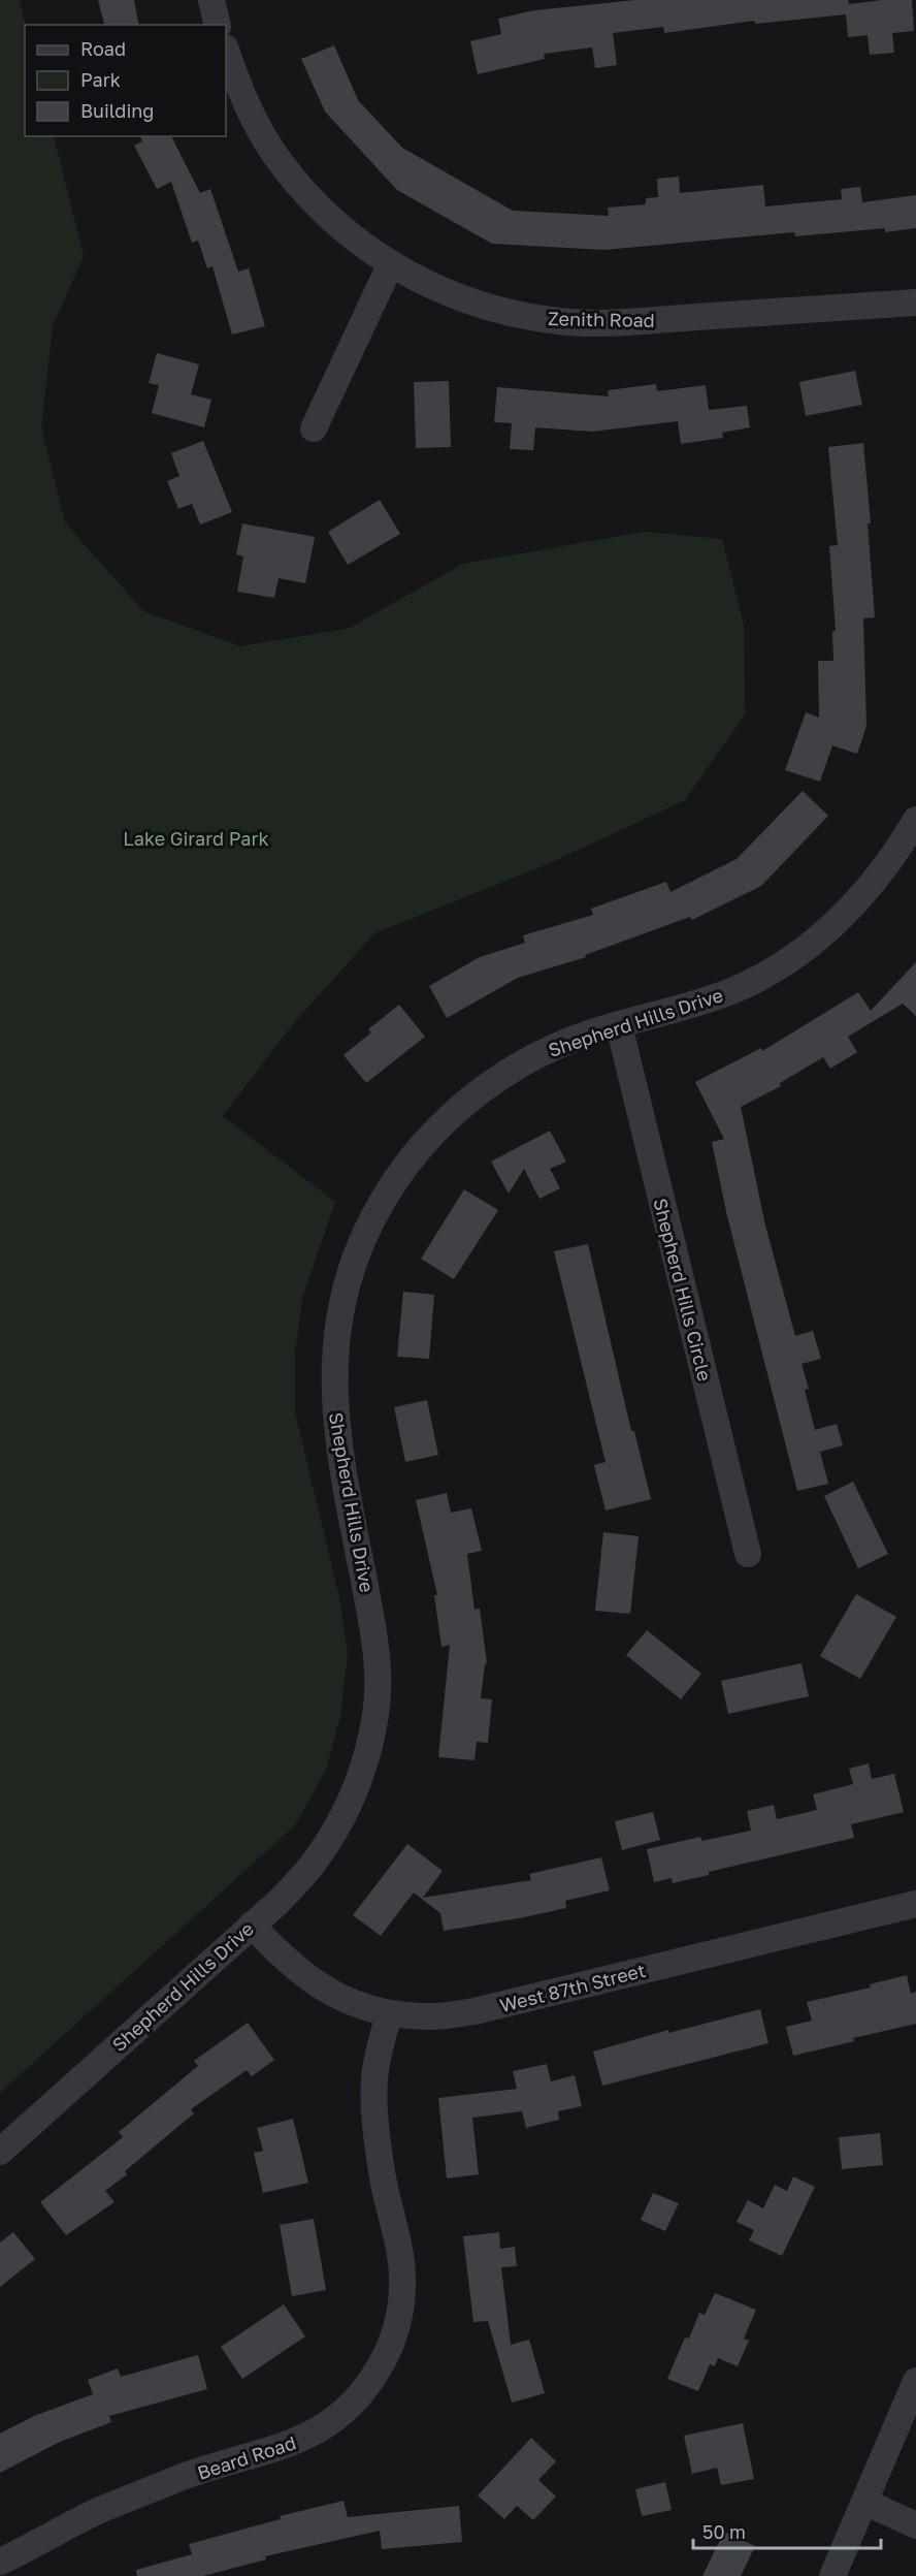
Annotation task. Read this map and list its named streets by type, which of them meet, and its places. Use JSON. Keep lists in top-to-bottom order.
{
  "streets": {
    "street": [
      "Zenith Road",
      "Shepherd Hills Drive",
      "Shepherd Hills Circle",
      "West 87th Street",
      "Beard Road"
    ]
  },
  "crossings": [
    ["Shepherd Hills Drive", "Shepherd Hills Circle"],
    ["Shepherd Hills Drive", "West 87th Street"],
    ["West 87th Street", "Beard Road"]
  ],
  "parks": ["Lake Girard Park"],
  "legend": ["Road", "Park", "Building"],
  "scale_bar": "50 m"
}
